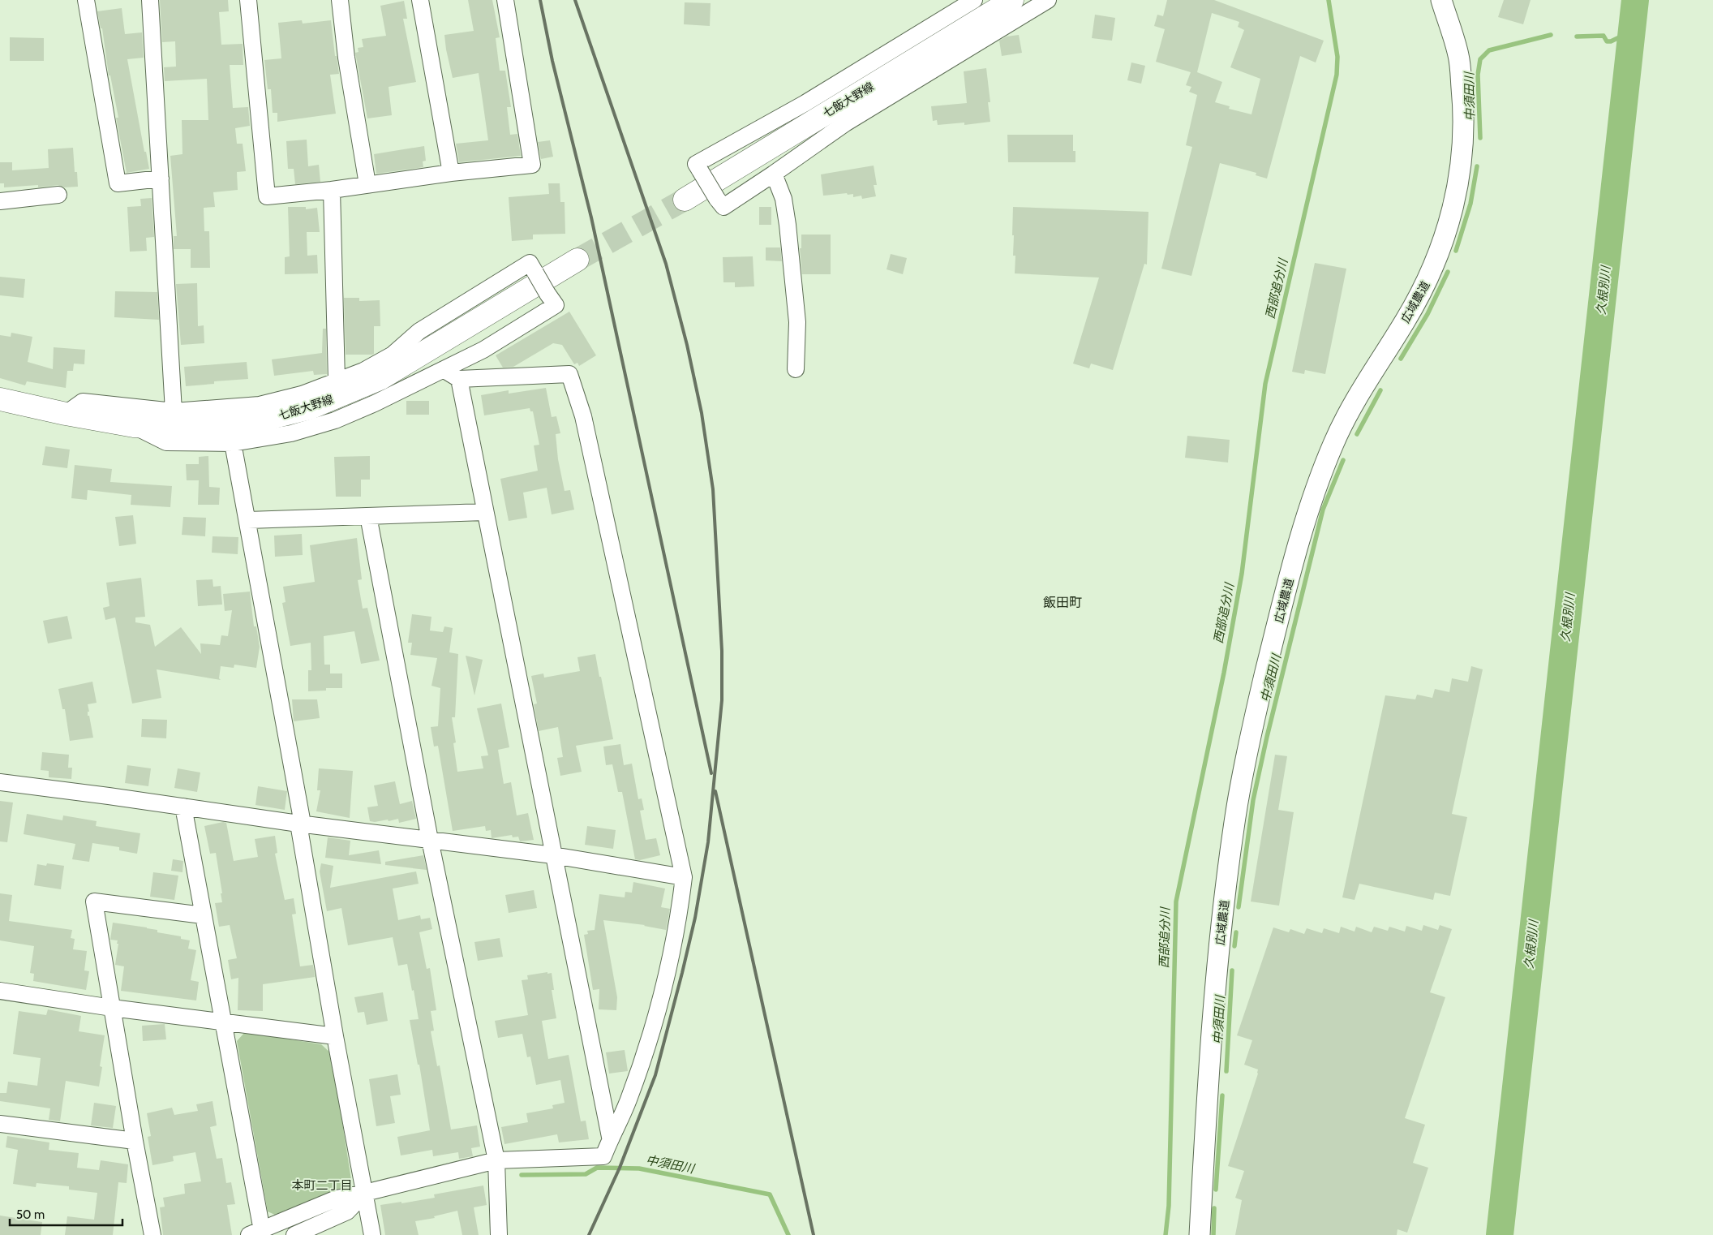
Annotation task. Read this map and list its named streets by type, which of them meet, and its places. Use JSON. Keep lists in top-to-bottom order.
{
  "streets": {
    "main road": ["七飯大野線"],
    "street": ["広域農道"]
  },
  "districts": ["飯田町", "本町二丁目"],
  "water": ["中須田川", "西部追分川", "久根別川"],
  "scale_bar": "50 m"
}
